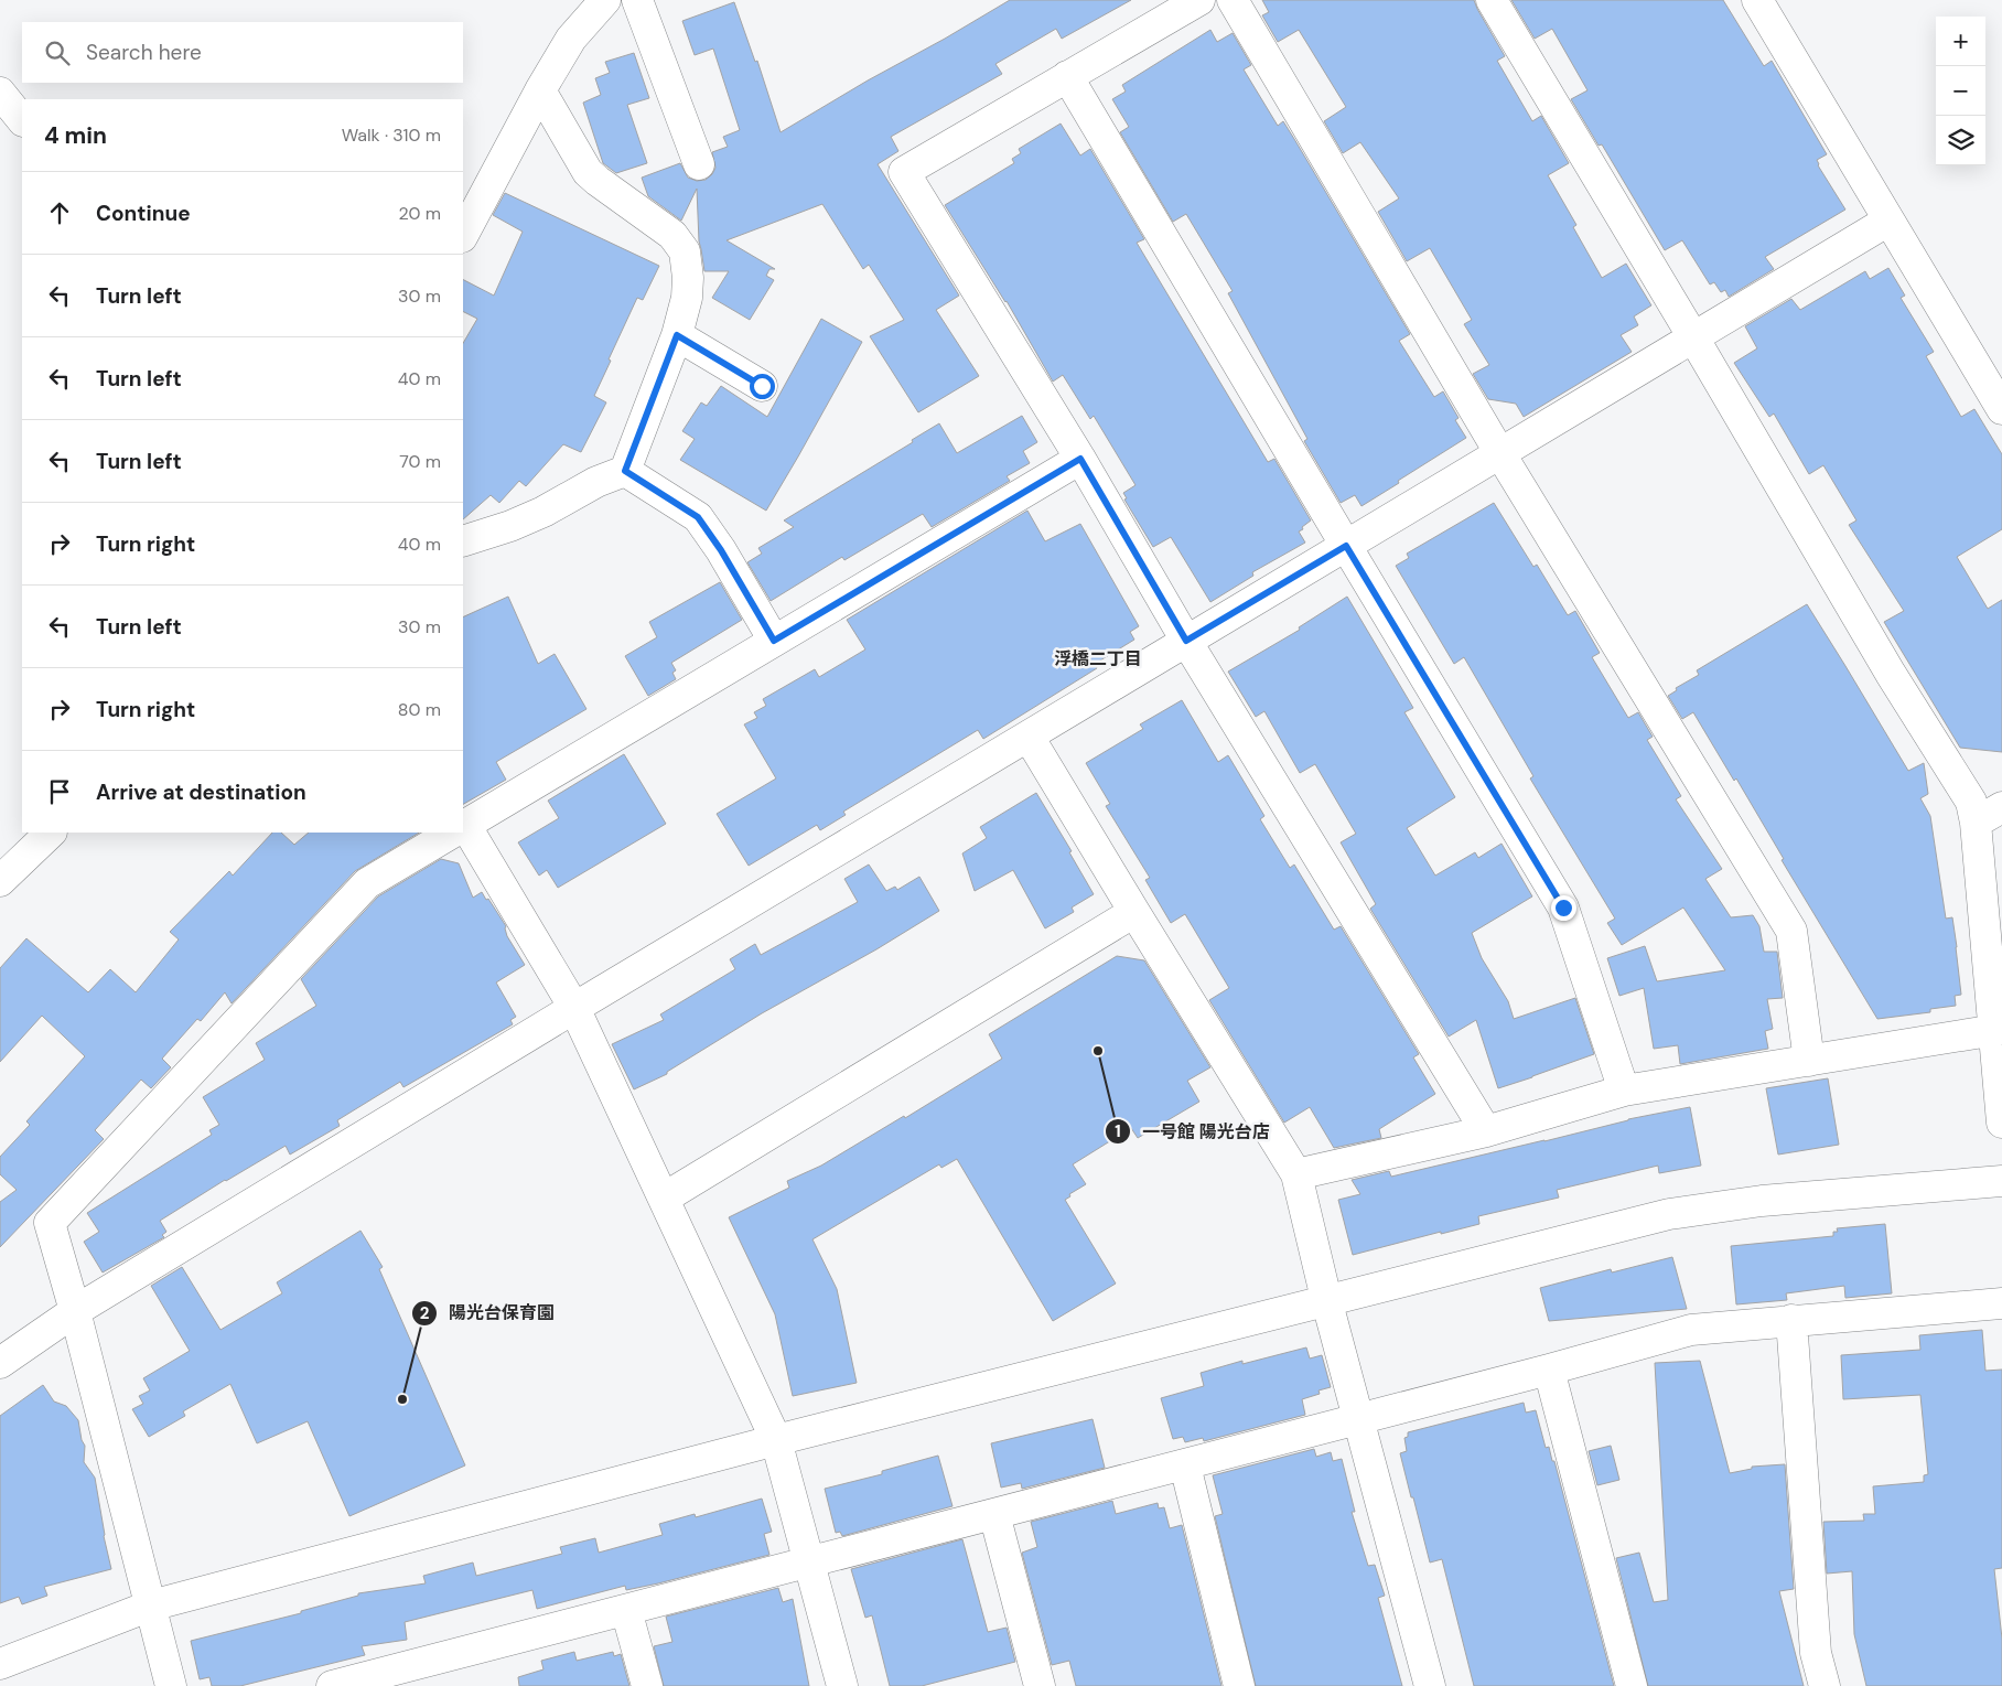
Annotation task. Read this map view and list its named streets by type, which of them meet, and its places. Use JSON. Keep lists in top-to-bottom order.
{
  "districts": ["浮橋二丁目"],
  "places": ["一号館 陽光台店", "陽光台保育園"],
  "page": {
    "map_buttons": ["+", "−"],
    "search": "Search here",
    "heading": ["4 min", "Walk · 310 m"],
    "list": [
      ["Continue", "20 m"],
      ["Turn left", "30 m"],
      ["Turn left", "40 m"],
      ["Turn left", "70 m"],
      ["Turn right", "40 m"],
      ["Turn left", "30 m"],
      ["Turn right", "80 m"],
      "Arrive at destination"
    ]
  }
}
